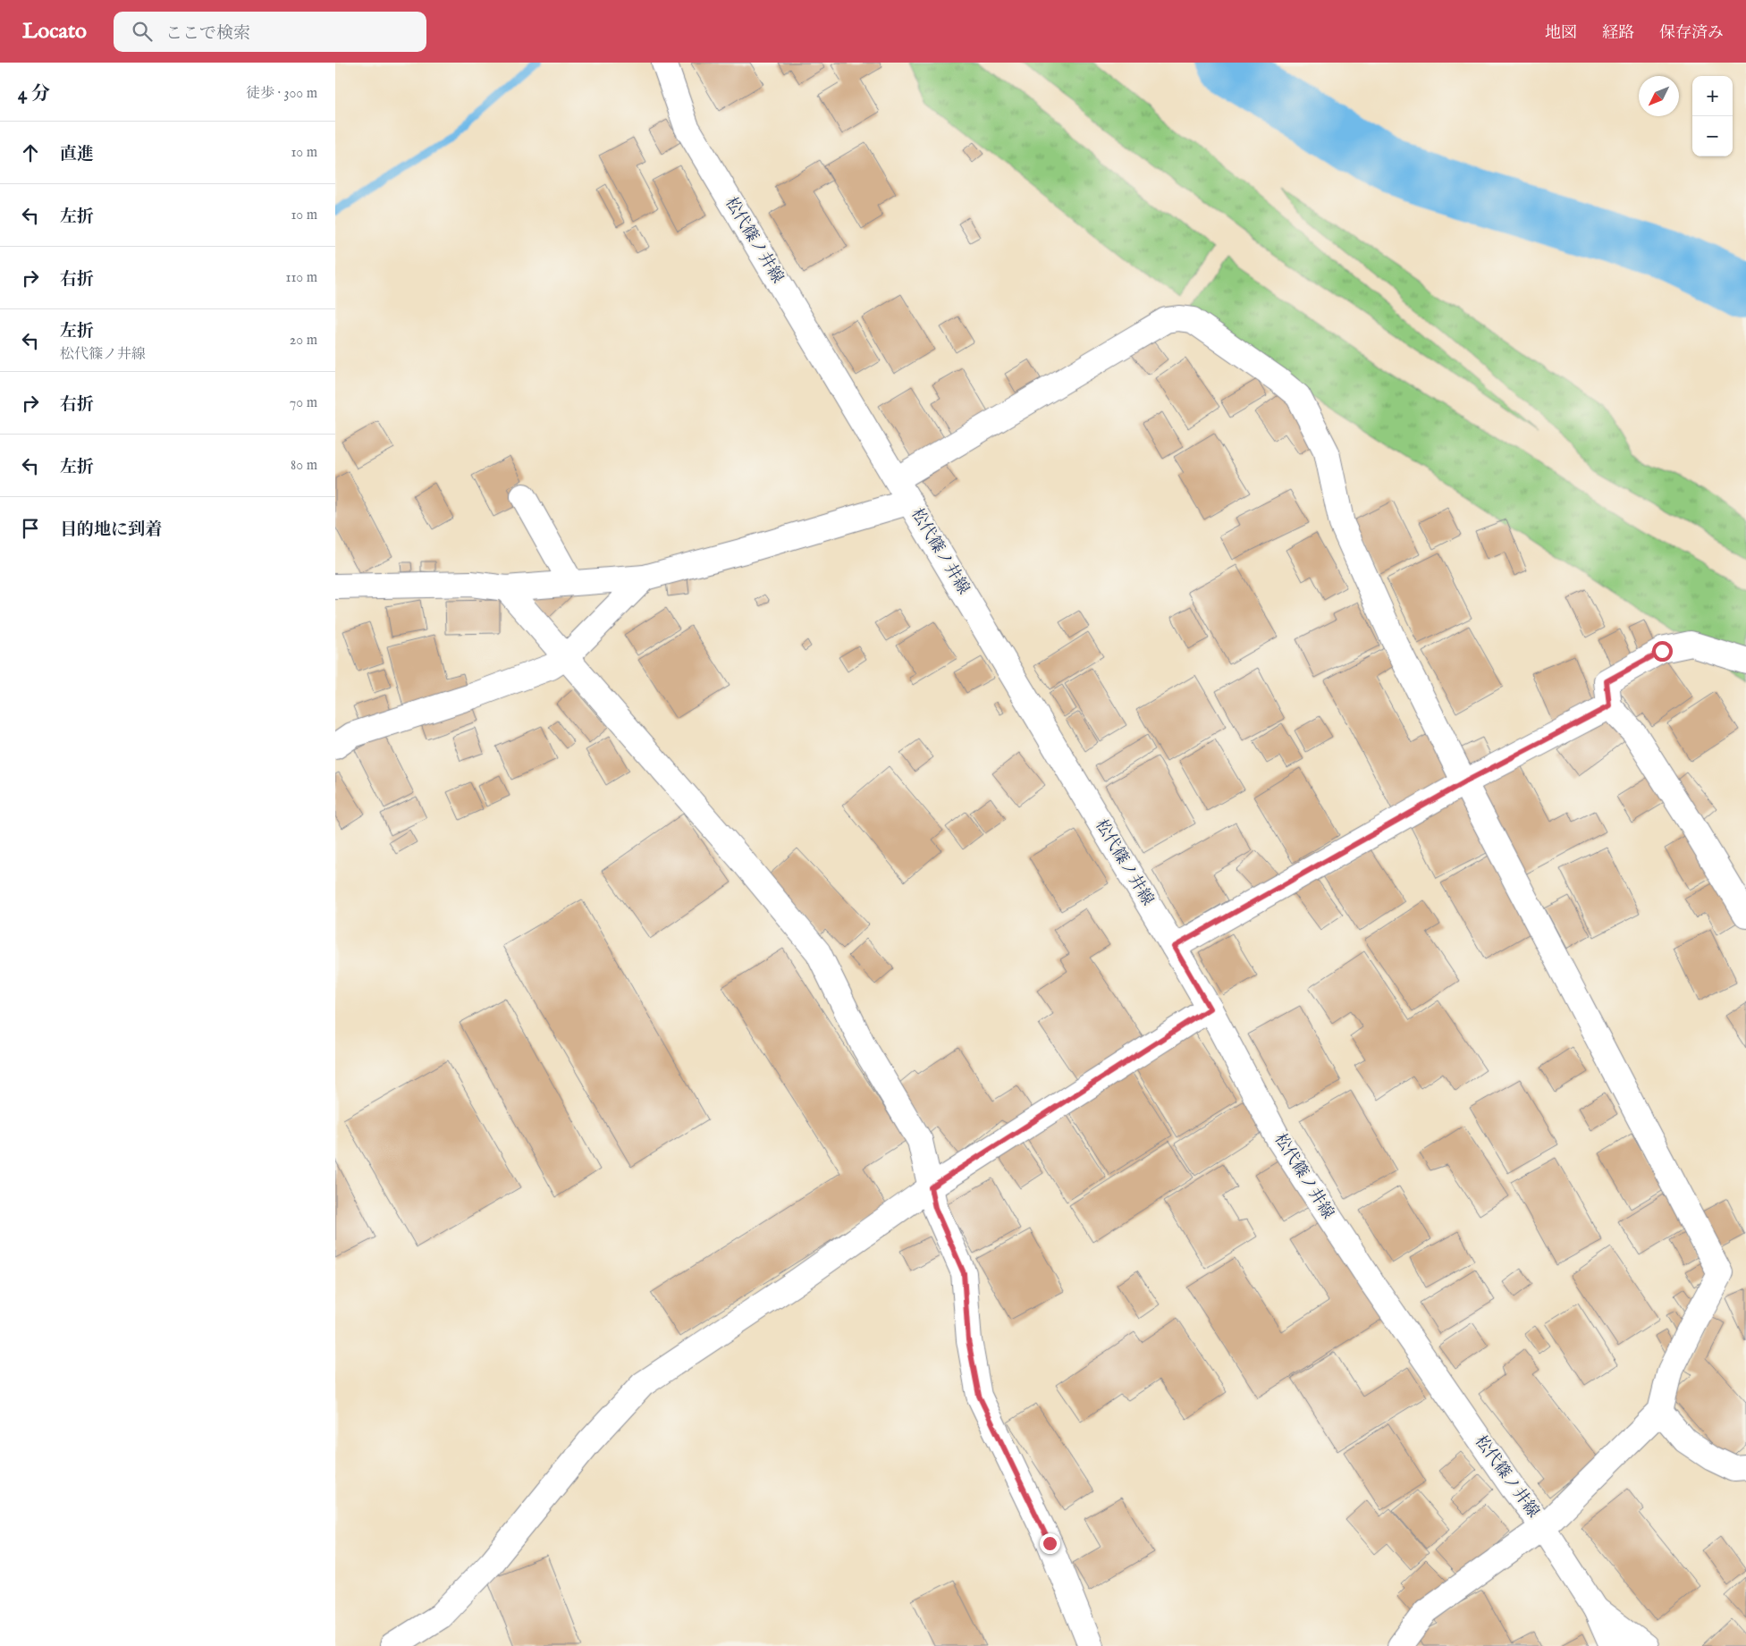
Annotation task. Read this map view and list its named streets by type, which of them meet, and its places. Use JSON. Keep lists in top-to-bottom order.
{
  "streets": {
    "street": ["松代篠ノ井線"]
  },
  "north": "bottom left",
  "page": {
    "header": "Locato",
    "search": "ここで検索",
    "nav": ["地図", "経路", "保存済み"],
    "heading": ["4 分", "徒歩 · 300 m"],
    "map_buttons": ["+", "−"],
    "list": [
      ["直進", "10 m"],
      ["左折", "10 m"],
      ["右折", "110 m"],
      ["左折", "松代篠ノ井線", "20 m"],
      ["右折", "70 m"],
      ["左折", "80 m"],
      "目的地に到着"
    ]
  }
}
